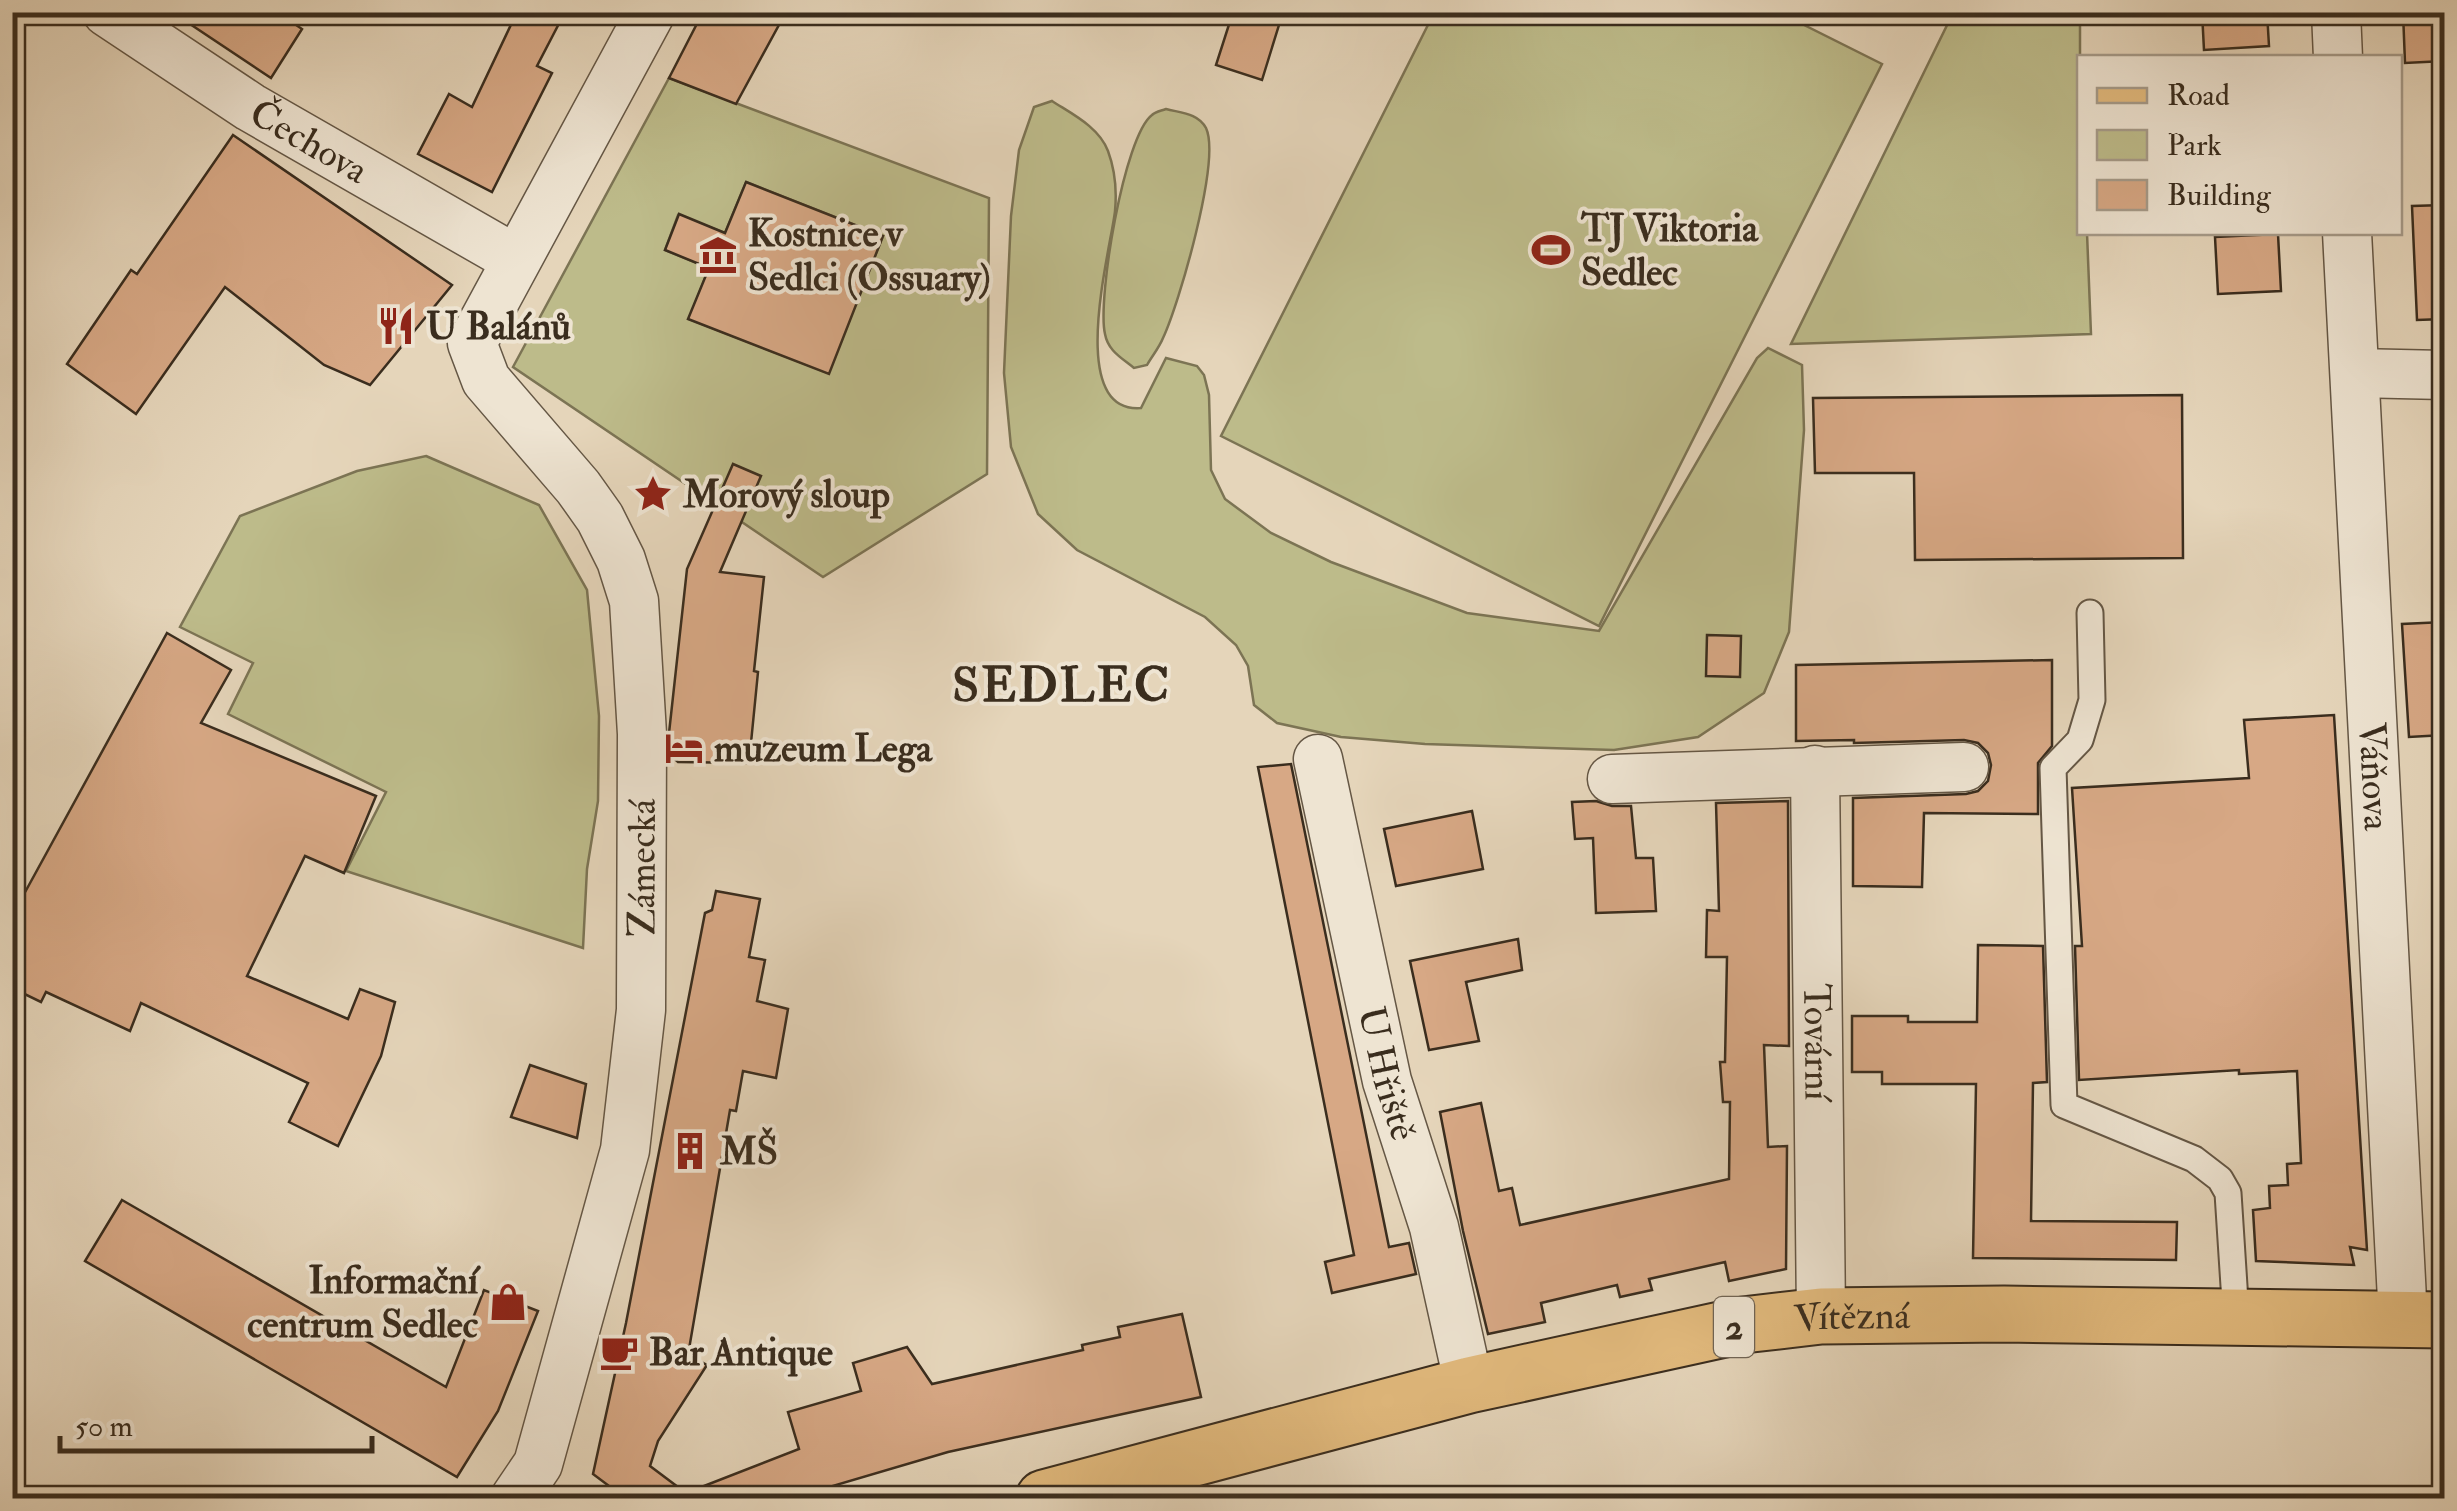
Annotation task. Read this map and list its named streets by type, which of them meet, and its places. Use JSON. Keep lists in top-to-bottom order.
{
  "streets": {
    "main road": ["Vítězná", "2"],
    "street": [
      "Čechova",
      "Váňova",
      "Zámecká",
      "Tovární",
      "U Hřiště"
    ]
  },
  "crossings": [
    ["Čechova", "Zámecká"],
    ["Váňova", "Vítězná"],
    ["Tovární", "Vítězná"],
    ["U Hřiště", "Vítězná"]
  ],
  "districts": ["SEDLEC"],
  "places": {
    "sports": ["TJ Viktoria Sedlec"],
    "museum": ["Kostnice v Sedlci (Ossuary)"],
    "restaurant": ["U Balánů"],
    "place": ["Morový sloup"],
    "hotel": ["muzeum Lega"],
    "building": ["MŠ"],
    "shop": ["Informační centrum Sedlec"],
    "cafe": ["Bar Antique"]
  },
  "legend": ["Road", "Park", "Building"],
  "scale_bar": "50 m"
}
